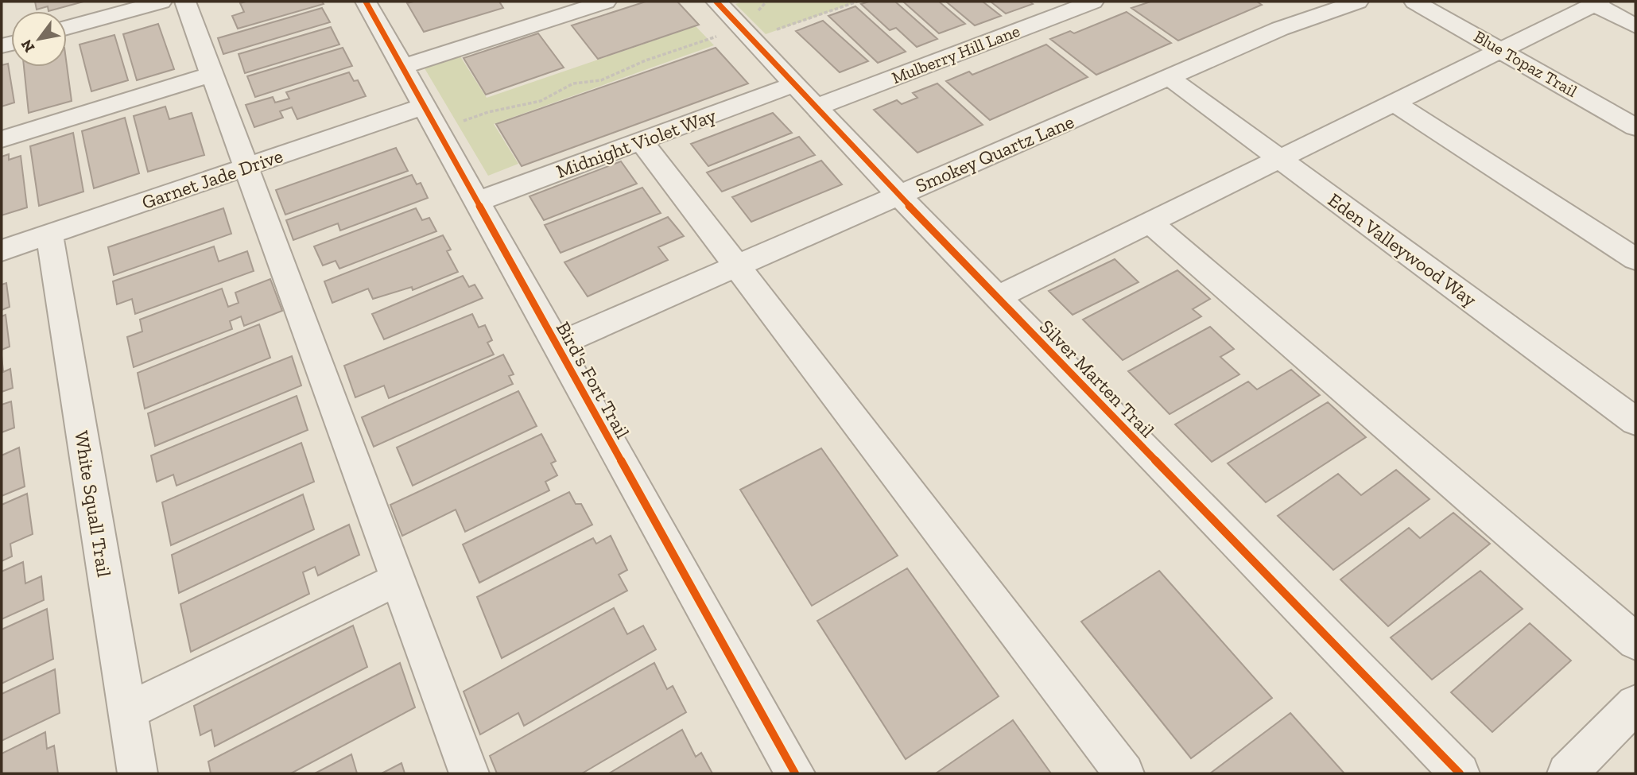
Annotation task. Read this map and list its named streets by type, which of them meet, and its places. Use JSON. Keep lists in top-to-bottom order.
{
  "streets": {
    "street": [
      "Mulberry Hill Lane",
      "Blue Topaz Trail",
      "Midnight Violet Way",
      "Smokey Quartz Lane",
      "Garnet Jade Drive",
      "Eden Valleywood Way",
      "Silver Marten Trail",
      "Bird's Fort Trail",
      "White Squall Trail"
    ]
  },
  "crossings": [
    ["Mulberry Hill Lane", "Silver Marten Trail"],
    ["Midnight Violet Way", "Silver Marten Trail"],
    ["Midnight Violet Way", "Bird's Fort Trail"],
    ["Smokey Quartz Lane", "Eden Valleywood Way"],
    ["Smokey Quartz Lane", "Silver Marten Trail"],
    ["Smokey Quartz Lane", "Bird's Fort Trail"],
    ["Garnet Jade Drive", "Bird's Fort Trail"],
    ["Garnet Jade Drive", "White Squall Trail"]
  ],
  "north": "bottom left"
}
